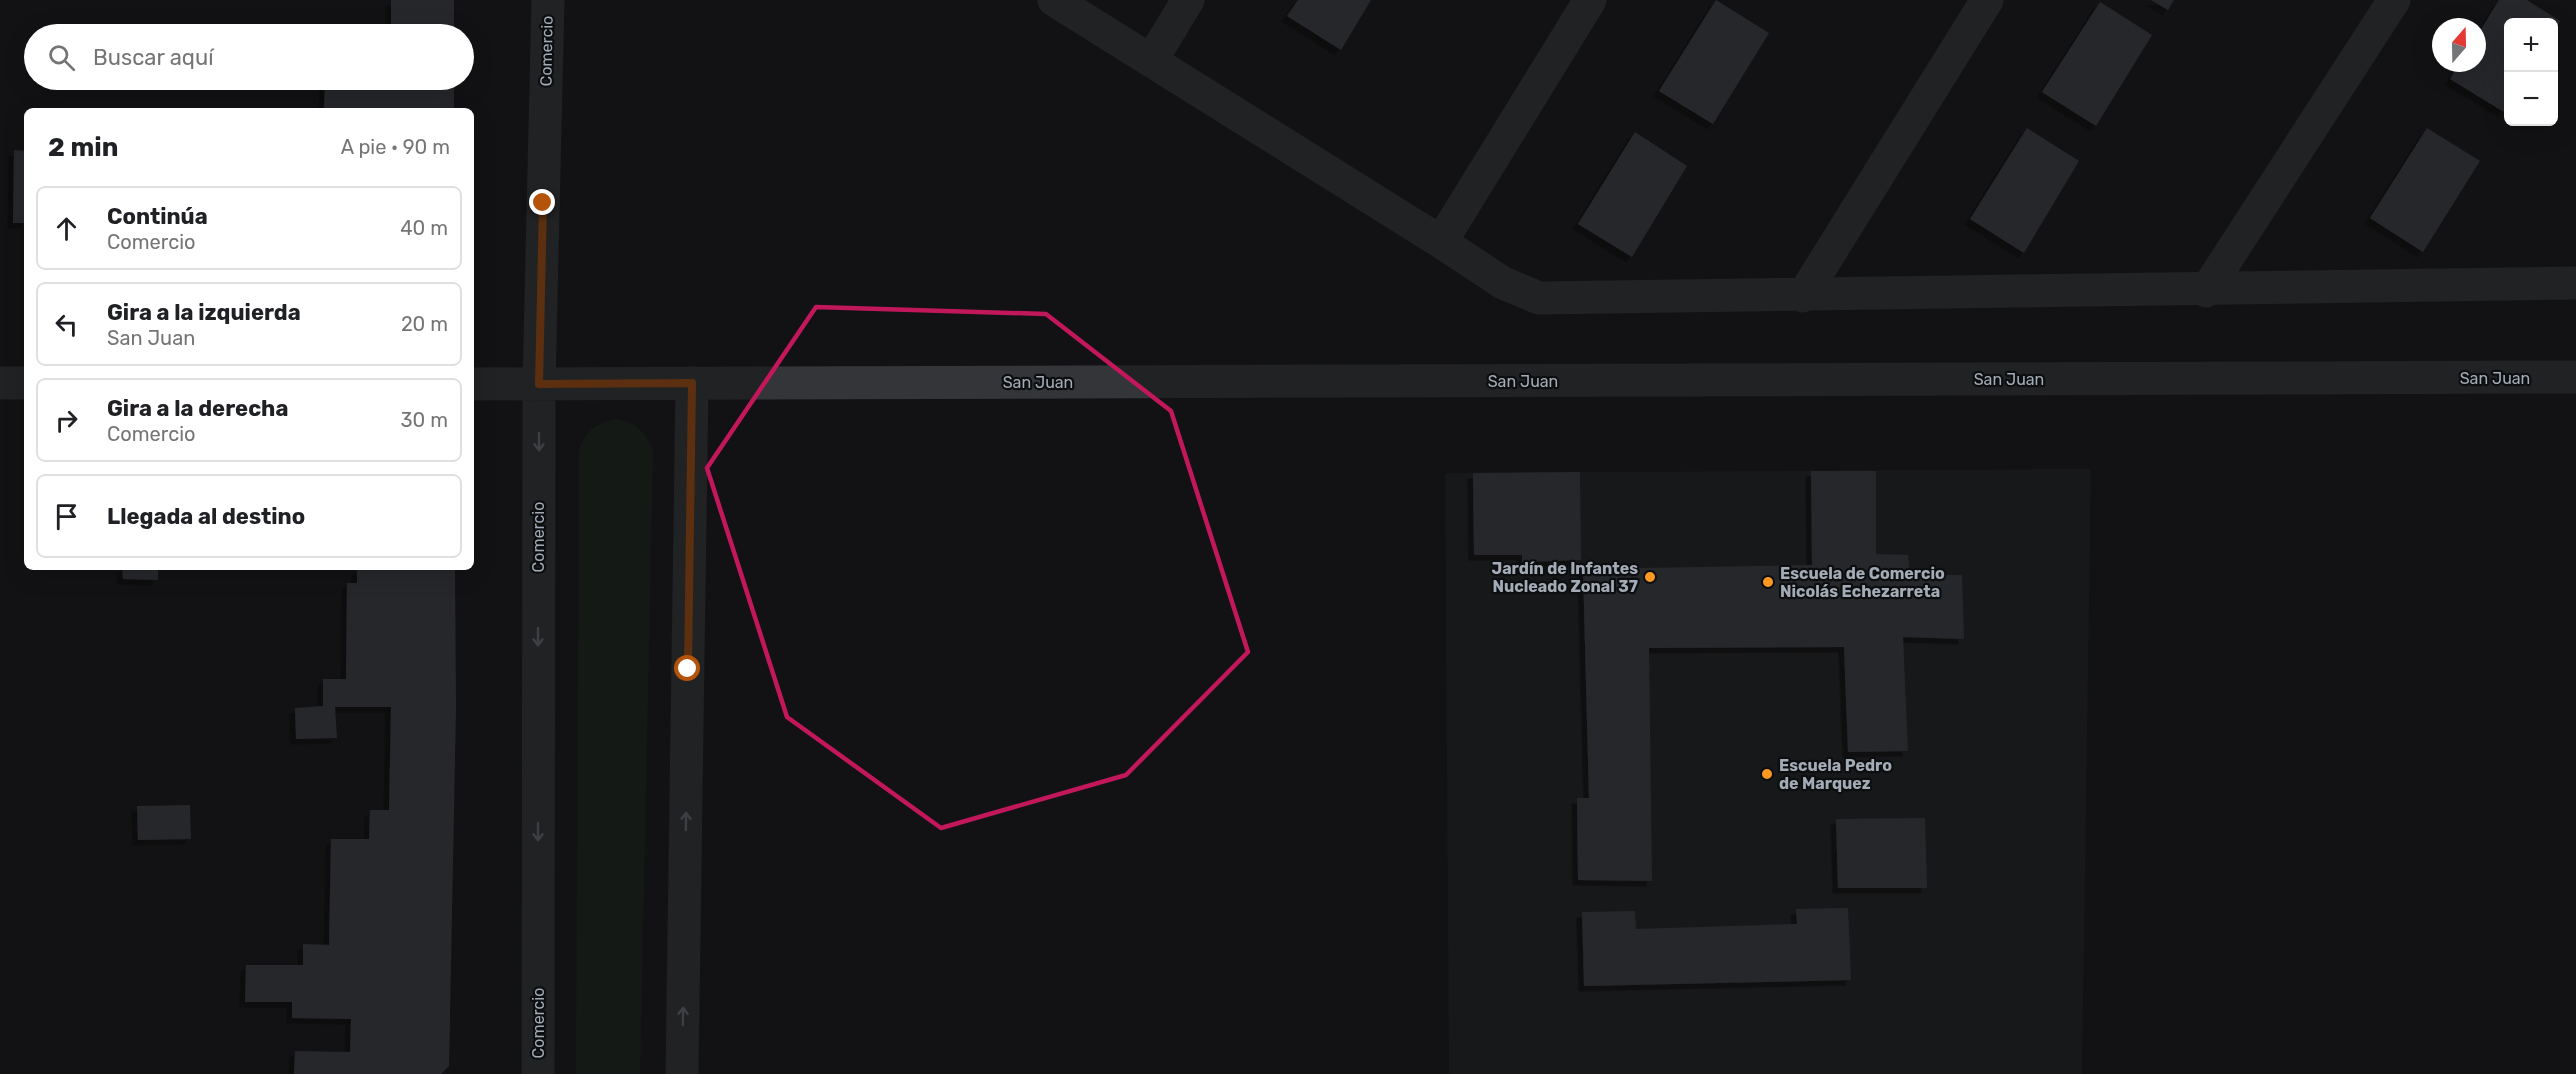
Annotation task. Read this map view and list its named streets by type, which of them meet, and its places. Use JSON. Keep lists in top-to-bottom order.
{
  "streets": {
    "street": ["Comercio", "San Juan"]
  },
  "crossings": [
    ["Comercio", "San Juan"]
  ],
  "places": ["Jardín de Infantes Nucleado Zonal 37", "Escuela de Comercio Nicolás Echezarreta", "Escuela Pedro de Marquez"],
  "north": "top",
  "page": {
    "map_buttons": ["+", "−"],
    "search": "Buscar aquí",
    "heading": ["2 min", "A pie · 90 m"],
    "list": [
      ["Continúa", "Comercio", "40 m"],
      ["Gira a la izquierda", "San Juan", "20 m"],
      ["Gira a la derecha", "Comercio", "30 m"],
      "Llegada al destino"
    ]
  }
}
